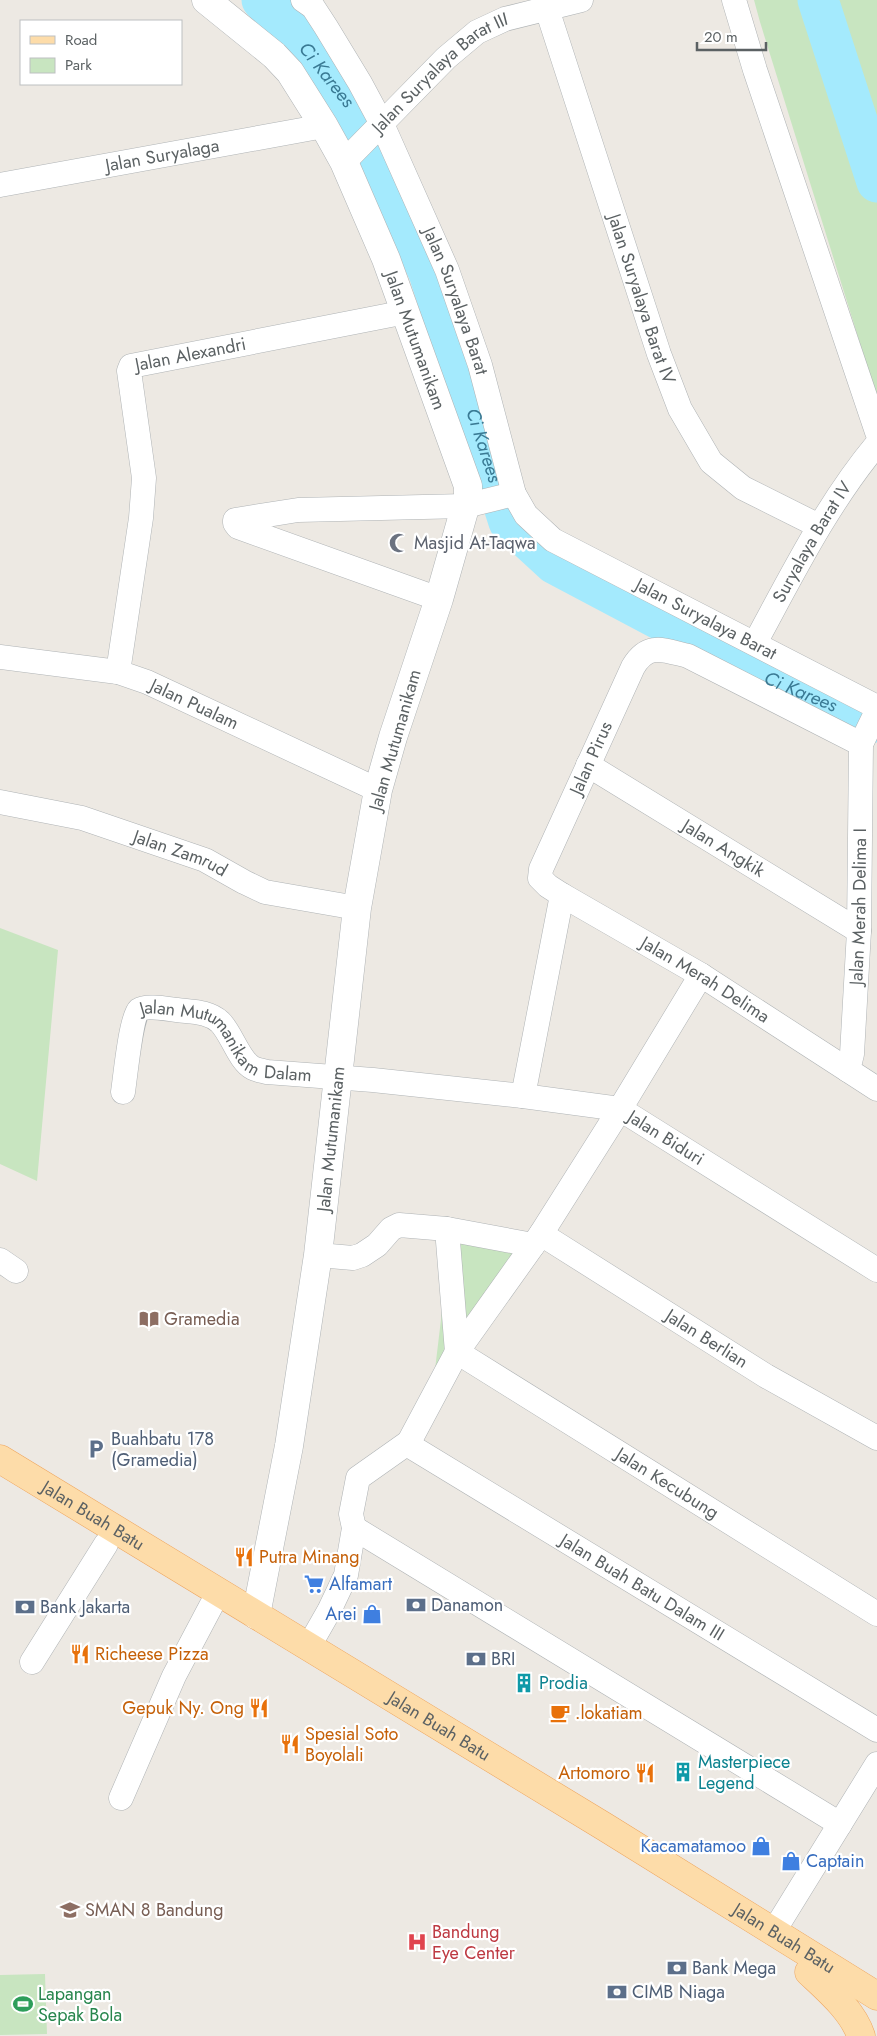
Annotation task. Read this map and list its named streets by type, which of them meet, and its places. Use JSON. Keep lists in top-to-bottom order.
{
  "streets": {
    "main road": ["Jalan Buah Batu"],
    "street": [
      "Jalan Suryalaya Barat III",
      "Jalan Suryalaga",
      "Jalan Suryalaya Barat IV",
      "Jalan Suryalaya Barat",
      "Jalan Mutumanikam",
      "Jalan Alexandri",
      "Suryalaya Barat IV",
      "Jalan Pualam",
      "Jalan Pirus",
      "Jalan Angkik",
      "Jalan Zamrud",
      "Jalan Merah Delima I",
      "Jalan Merah Delima",
      "Jalan Mutumanikam Dalam",
      "Jalan Biduri",
      "Jalan Berlian",
      "Jalan Kecubung",
      "Jalan Buah Batu Dalam III"
    ]
  },
  "crossings": [
    ["Jalan Suryalaya Barat III", "Jalan Suryalaya Barat IV"],
    ["Jalan Suryalaya Barat III", "Jalan Suryalaya Barat"],
    ["Jalan Suryalaya Barat III", "Jalan Mutumanikam"],
    ["Jalan Suryalaga", "Jalan Mutumanikam"],
    ["Jalan Suryalaya Barat IV", "Suryalaya Barat IV"],
    ["Jalan Suryalaya Barat", "Suryalaya Barat IV"],
    ["Jalan Suryalaya Barat", "Jalan Pirus"],
    ["Jalan Suryalaya Barat", "Jalan Merah Delima I"],
    ["Jalan Mutumanikam", "Jalan Alexandri"],
    ["Jalan Mutumanikam", "Jalan Pualam"],
    ["Jalan Mutumanikam", "Jalan Zamrud"],
    ["Jalan Mutumanikam", "Jalan Mutumanikam Dalam"],
    ["Jalan Mutumanikam", "Jalan Biduri"],
    ["Jalan Mutumanikam", "Jalan Berlian"],
    ["Jalan Mutumanikam", "Jalan Buah Batu"],
    ["Jalan Alexandri", "Jalan Pualam"],
    ["Jalan Pirus", "Jalan Angkik"],
    ["Jalan Pirus", "Jalan Merah Delima I"],
    ["Jalan Pirus", "Jalan Merah Delima"],
    ["Jalan Angkik", "Jalan Merah Delima I"],
    ["Jalan Merah Delima I", "Jalan Merah Delima"],
    ["Jalan Mutumanikam Dalam", "Jalan Biduri"]
  ],
  "water": ["Ci Karees"],
  "places": {
    "mosque": ["Masjid At-Taqwa"],
    "library": ["Gramedia"],
    "parking": ["Buahbatu 178 (Gramedia)"],
    "restaurant": [
      "Putra Minang",
      "Richeese Pizza",
      "Gepuk Ny. Ong",
      "Spesial Soto Boyolali",
      "Artomoro"
    ],
    "supermarket": ["Alfamart"],
    "bank": [
      "Danamon",
      "Bank Jakarta",
      "BRI",
      "Bank Mega",
      "CIMB Niaga"
    ],
    "shop": ["Arei", "Kacamatamoo", "Captain"],
    "building": ["Prodia", "Masterpiece Legend"],
    "cafe": [".lokatiam"],
    "school or university": ["SMAN 8 Bandung"],
    "hospital": ["Bandung Eye Center"],
    "sports": ["Lapangan Sepak Bola"]
  },
  "legend": ["Road", "Park"],
  "scale_bar": "20 m"
}
